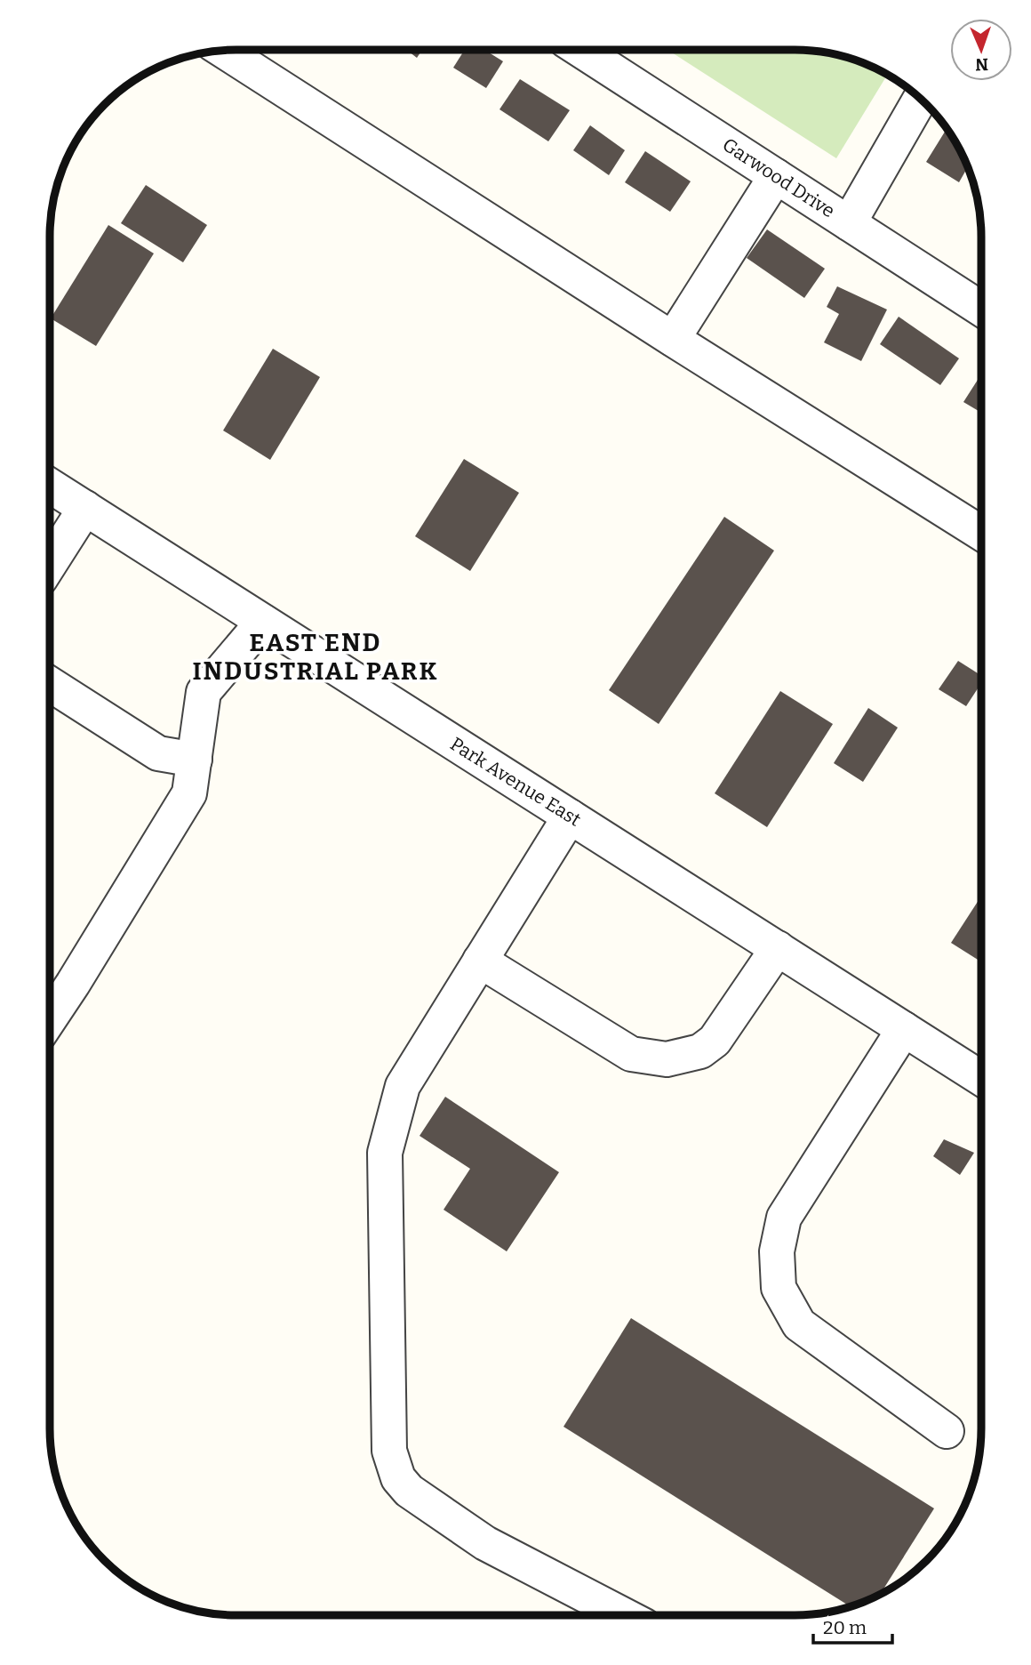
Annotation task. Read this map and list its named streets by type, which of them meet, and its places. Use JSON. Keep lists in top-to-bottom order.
{
  "streets": {
    "street": ["Garwood Drive", "Park Avenue East"]
  },
  "districts": ["EAST END INDUSTRIAL PARK"],
  "scale_bar": "20 m",
  "north": "bottom"
}
